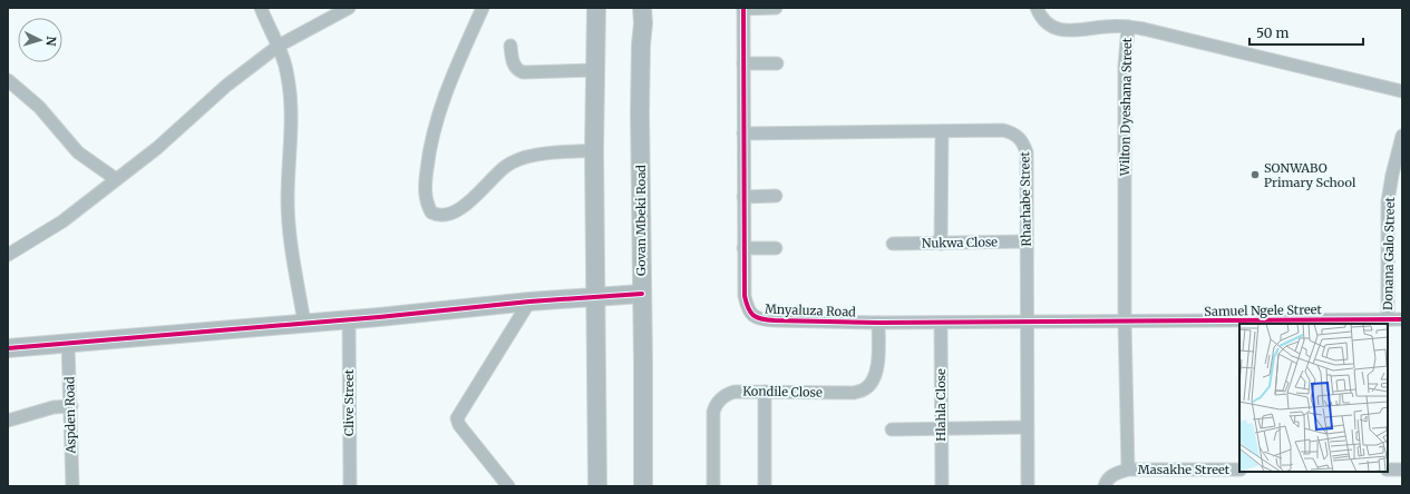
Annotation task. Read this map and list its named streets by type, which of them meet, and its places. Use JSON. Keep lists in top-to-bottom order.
{
  "streets": {
    "main road": ["Govan Mbeki Road"],
    "street": [
      "Wilton Dyeshana Street",
      "Rharhabe Street",
      "Nukwa Close",
      "Donana Galo Street",
      "Mnyaluza Road",
      "Samuel Ngele Street",
      "Kondile Close",
      "Clive Street",
      "Hlahla Close",
      "Aspden Road",
      "Masakhe Street"
    ]
  },
  "crossings": [
    ["Wilton Dyeshana Street", "Mnyaluza Road"],
    ["Wilton Dyeshana Street", "Samuel Ngele Street"],
    ["Wilton Dyeshana Street", "Masakhe Street"],
    ["Rharhabe Street", "Nukwa Close"],
    ["Rharhabe Street", "Mnyaluza Road"],
    ["Donana Galo Street", "Samuel Ngele Street"],
    ["Mnyaluza Road", "Samuel Ngele Street"],
    ["Mnyaluza Road", "Kondile Close"],
    ["Mnyaluza Road", "Hlahla Close"]
  ],
  "places": ["SONWABO Primary School"],
  "scale_bar": "50 m",
  "north": "right"
}
